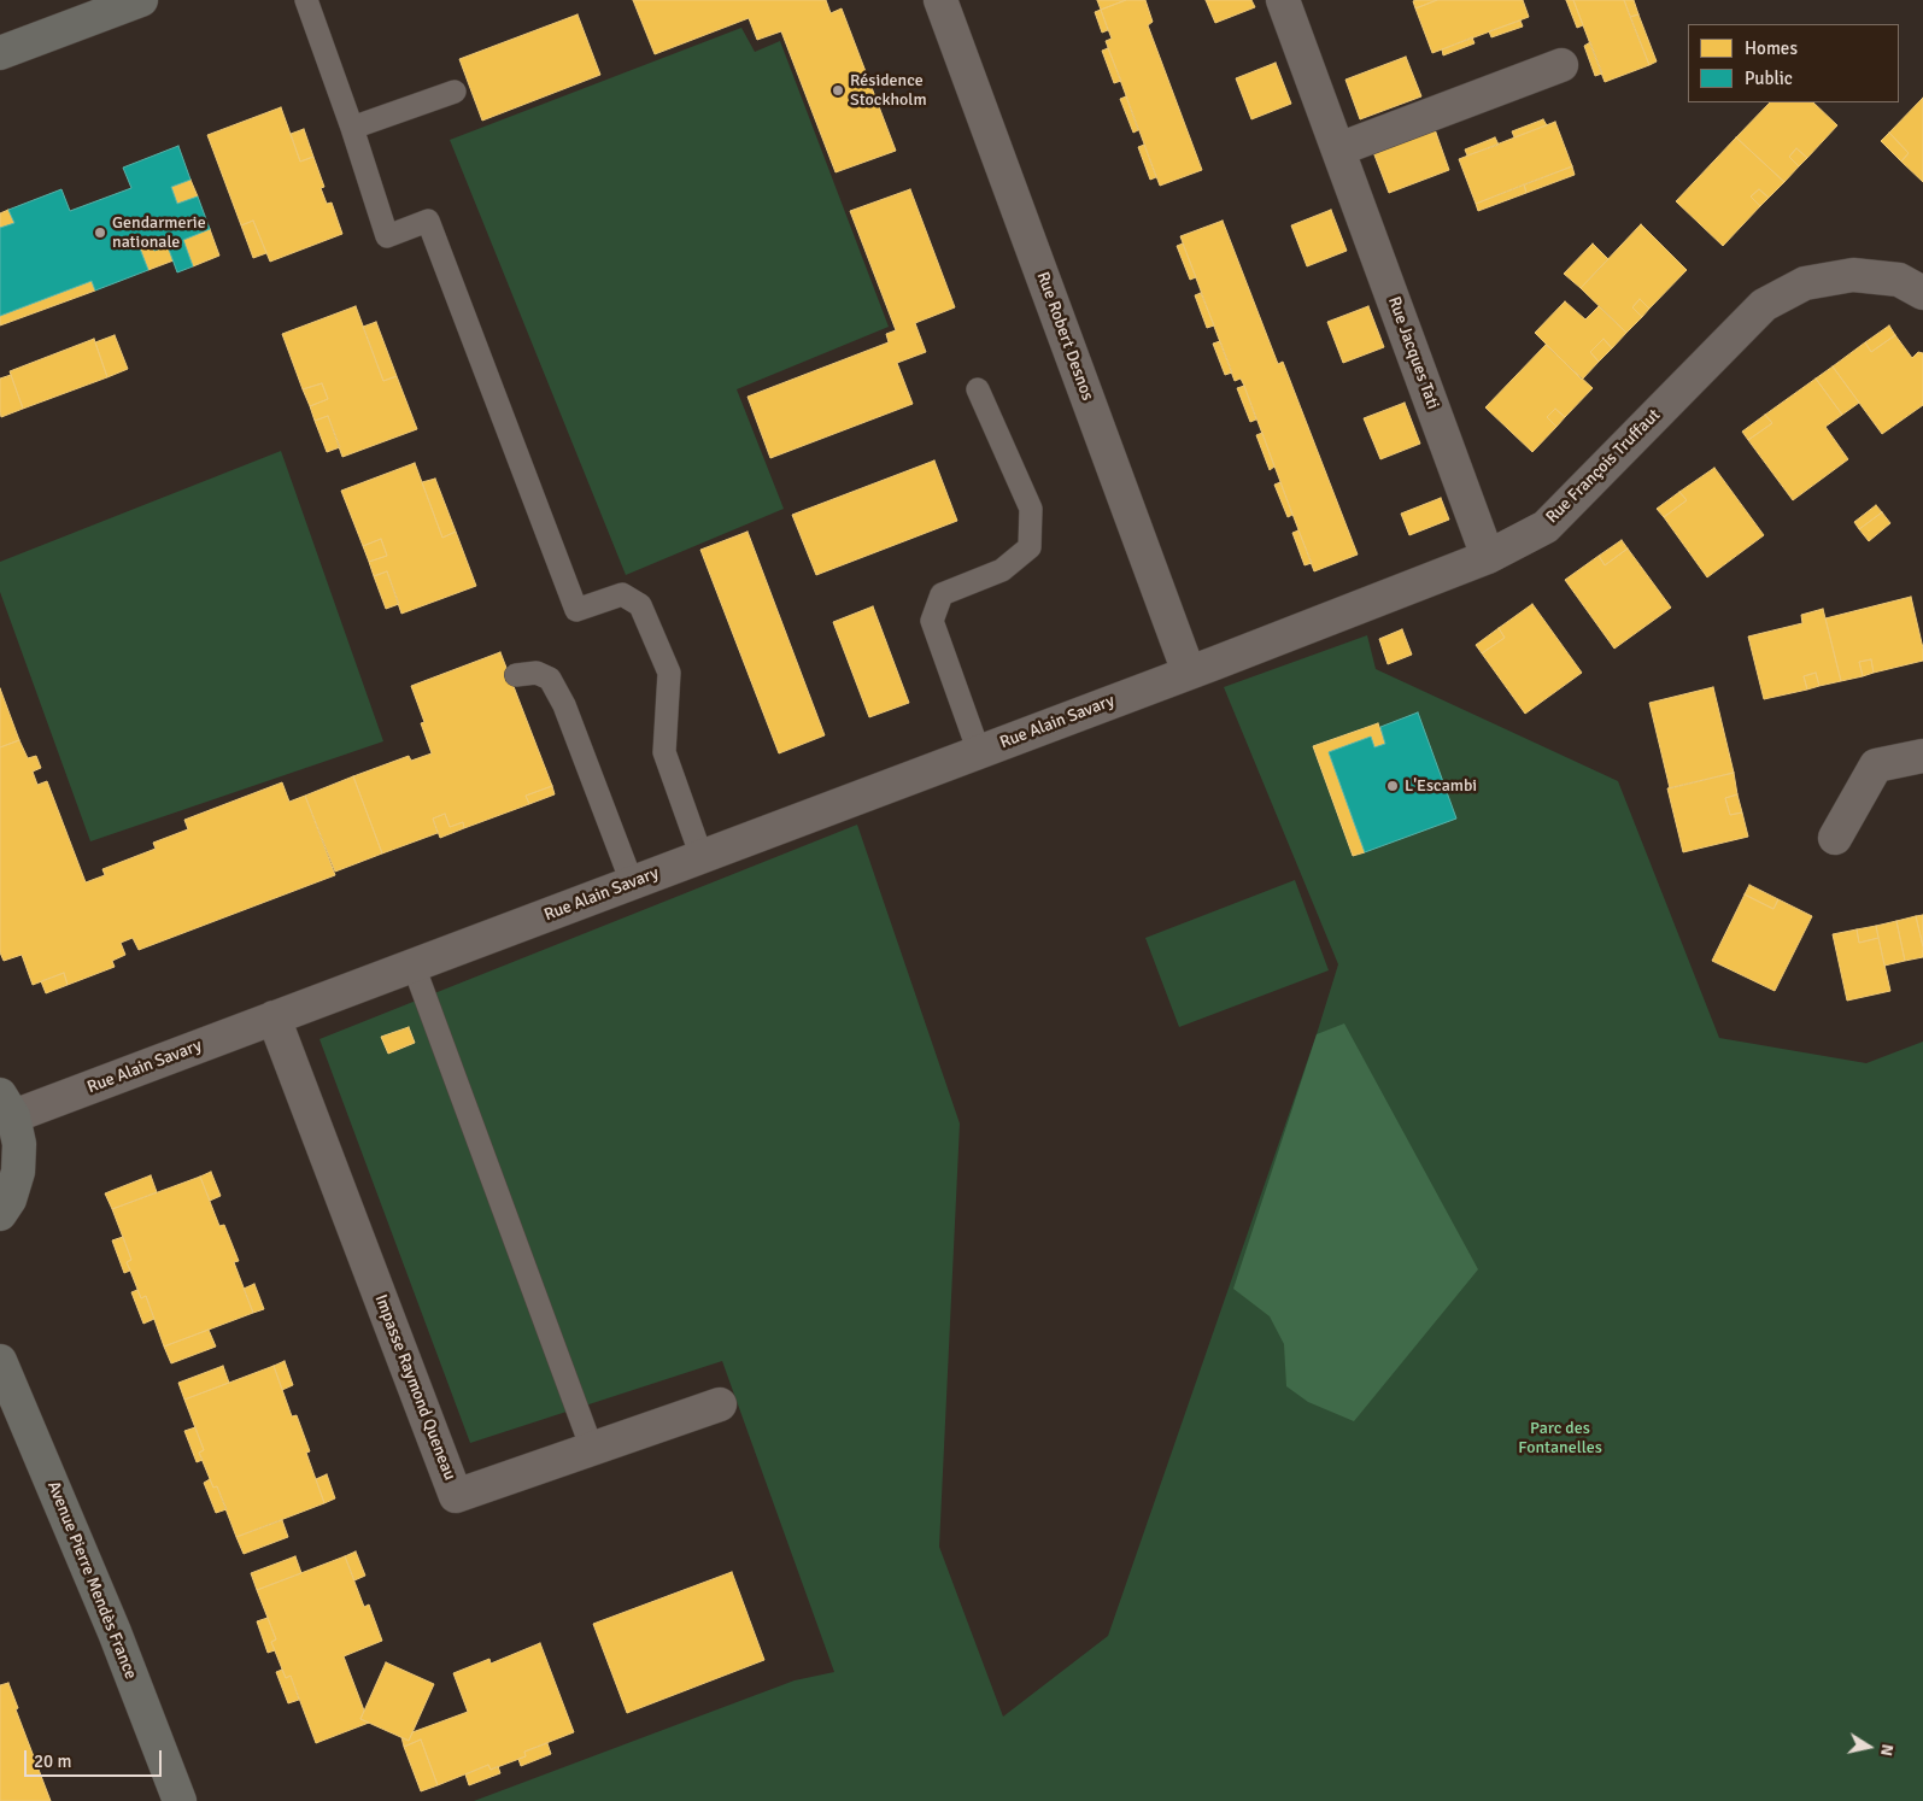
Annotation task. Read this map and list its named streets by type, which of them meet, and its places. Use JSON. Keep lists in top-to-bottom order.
{
  "streets": {
    "street": [
      "Rue Robert Desnos",
      "Rue Jacques Tati",
      "Rue François Truffaut",
      "Rue Alain Savary",
      "Impasse Raymond Queneau",
      "Avenue Pierre Mendès France"
    ]
  },
  "crossings": [
    ["Rue Robert Desnos", "Rue François Truffaut"],
    ["Rue Robert Desnos", "Rue Alain Savary"],
    ["Rue Jacques Tati", "Rue François Truffaut"],
    ["Rue François Truffaut", "Rue Alain Savary"],
    ["Rue Alain Savary", "Impasse Raymond Queneau"]
  ],
  "parks": ["Parc des Fontanelles"],
  "places": ["Résidence Stockholm", "Gendarmerie nationale", "L'Escambi"],
  "legend": ["Homes", "Public"],
  "scale_bar": "20 m",
  "north": "right"
}
